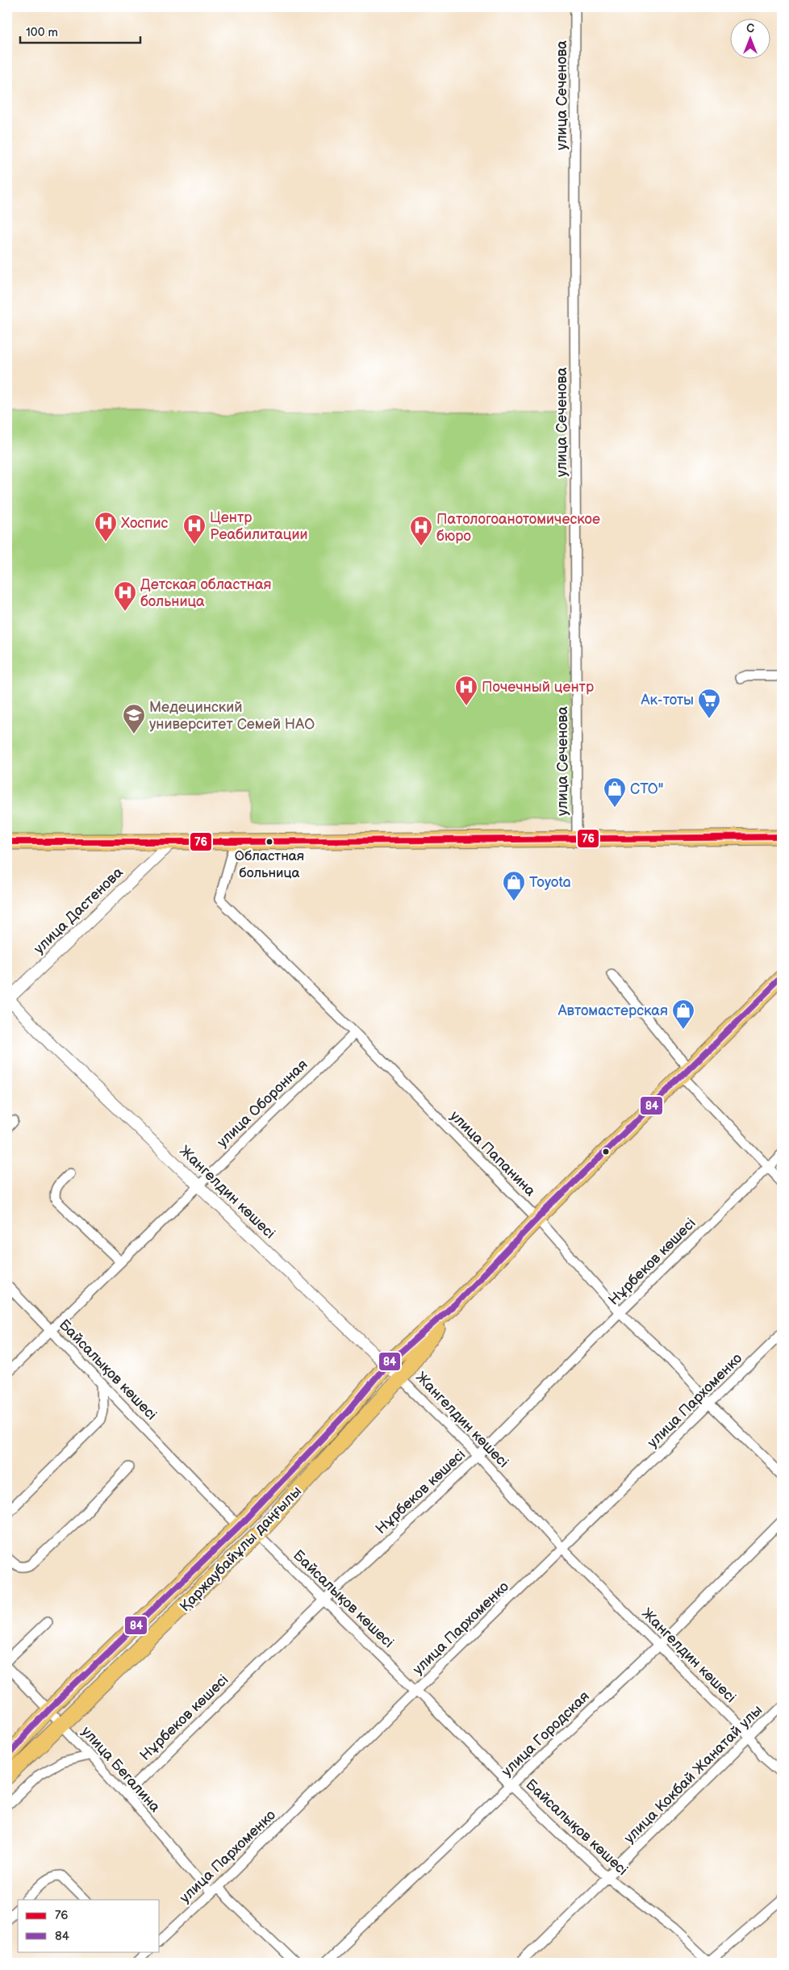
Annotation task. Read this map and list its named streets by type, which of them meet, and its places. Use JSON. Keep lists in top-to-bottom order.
{
  "streets": {
    "highway": ["Қаржаубайұлы даңғылы"],
    "street": [
      "улица Сеченова",
      "улица Дастенова",
      "улица Оборонная",
      "улица Папанина",
      "Жангелдин көшесі",
      "Нұрбеков көшесі",
      "Байсалықов көшесі",
      "улица Пархоменко",
      "улица Городская",
      "улица Бегалина",
      "улица Кокбай Жанатай улы"
    ]
  },
  "crossings": [
    ["улица Дастенова", "Жангелдин көшесі"],
    ["улица Оборонная", "улица Папанина"],
    ["улица Оборонная", "Жангелдин көшесі"],
    ["улица Оборонная", "Байсалықов көшесі"],
    ["улица Папанина", "Нұрбеков көшесі"],
    ["улица Папанина", "улица Пархоменко"],
    ["улица Папанина", "Қаржаубайұлы даңғылы"],
    ["Жангелдин көшесі", "Нұрбеков көшесі"],
    ["Жангелдин көшесі", "улица Пархоменко"],
    ["Жангелдин көшесі", "Қаржаубайұлы даңғылы"],
    ["Жангелдин көшесі", "улица Городская"],
    ["Жангелдин көшесі", "улица Кокбай Жанатай улы"],
    ["Нұрбеков көшесі", "Байсалықов көшесі"],
    ["Нұрбеков көшесі", "улица Бегалина"],
    ["Байсалықов көшесі", "улица Пархоменко"],
    ["Байсалықов көшесі", "Қаржаубайұлы даңғылы"],
    ["Байсалықов көшесі", "улица Городская"],
    ["Байсалықов көшесі", "улица Кокбай Жанатай улы"],
    ["улица Пархоменко", "улица Бегалина"],
    ["Қаржаубайұлы даңғылы", "улица Бегалина"]
  ],
  "places": {
    "hospital": [
      "Хоспис",
      "Центр Реабилитации",
      "Патологоанотомическое бюро",
      "Детская областная больница",
      "Почечный центр"
    ],
    "supermarket": ["Ак-тоты"],
    "school or university": ["Медецинский университет Семей НАО"],
    "shop": ["СТО\"", "Toyota", "Автомастерская"],
    "other": ["Областная больница"]
  },
  "lines": ["transit line 76", "transit line 84"],
  "legend": ["76", "84"],
  "scale_bar": "100 m",
  "north": "top"
}
